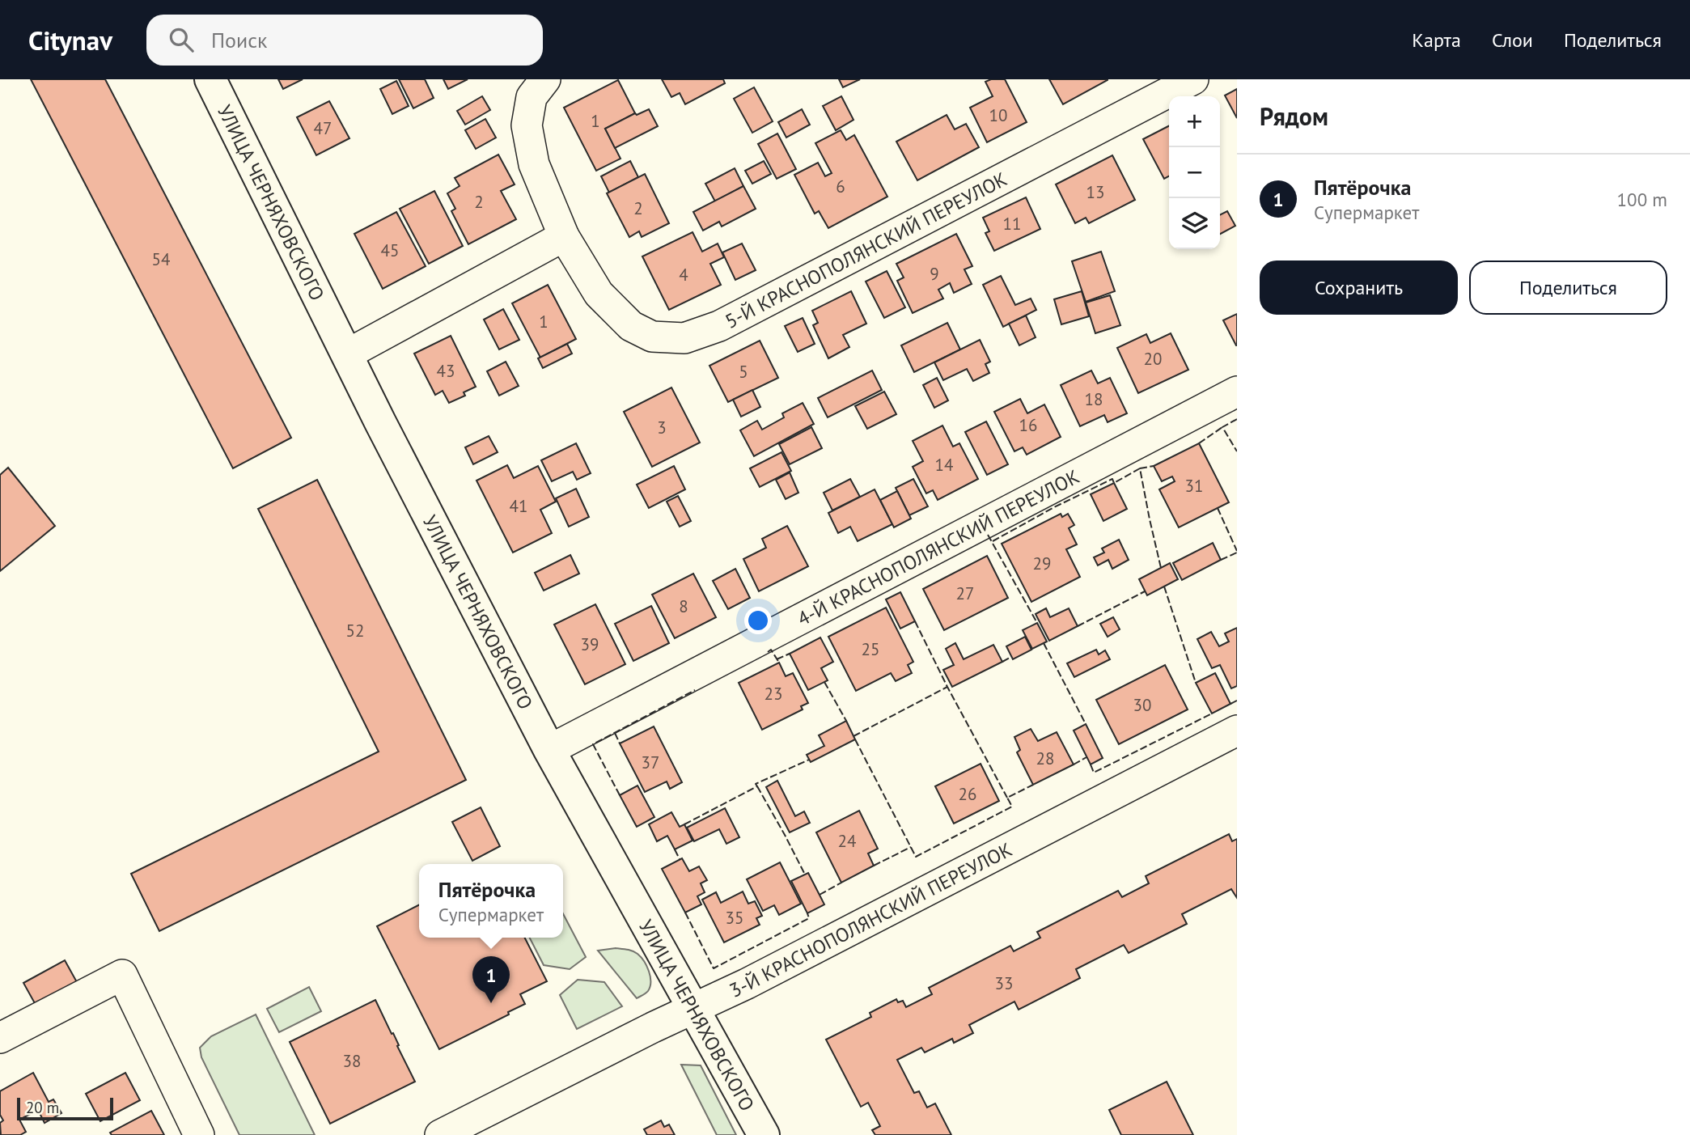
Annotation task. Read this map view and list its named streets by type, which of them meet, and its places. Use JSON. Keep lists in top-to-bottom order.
{
  "streets": {
    "main road": ["УЛИЦА ЧЕРНЯХОВСКОГО"],
    "street": ["5-Й КРАСНОПОЛЯНСКИЙ ПЕРЕУЛОК", "4-Й КРАСНОПОЛЯНСКИЙ ПЕРЕУЛОК", "3-Й КРАСНОПОЛЯНСКИЙ ПЕРЕУЛОК"]
  },
  "crossings": [
    ["УЛИЦА ЧЕРНЯХОВСКОГО", "4-Й КРАСНОПОЛЯНСКИЙ ПЕРЕУЛОК"],
    ["УЛИЦА ЧЕРНЯХОВСКОГО", "3-Й КРАСНОПОЛЯНСКИЙ ПЕРЕУЛОК"]
  ],
  "house_numbers": [
    "10",
    "1",
    "47",
    "6",
    "13",
    "2",
    "2",
    "11",
    "45",
    "54",
    "9",
    "4",
    "1",
    "20",
    "43",
    "5",
    "18",
    "16",
    "3",
    "14",
    "31",
    "41",
    "29",
    "27",
    "8",
    "52",
    "39",
    "25",
    "23",
    "30",
    "28",
    "37",
    "26",
    "24",
    "35",
    "33",
    "38"
  ],
  "scale_bar": "20 m",
  "page": {
    "header": "Citynav",
    "search": "Поиск",
    "nav": ["Карта", "Слои", "Поделиться"],
    "heading": "Рядом",
    "map_buttons": ["+", "−"],
    "list": [
      {
        "mark": "1",
        "name": "Пятёрочка",
        "note": "Супермаркет",
        "value": "100 m"
      }
    ],
    "buttons": ["Сохранить", "Поделиться"],
    "popup": ["Пятёрочка", "Супермаркет"],
    "pins": "1",
    "scale": "20 m"
  }
}
